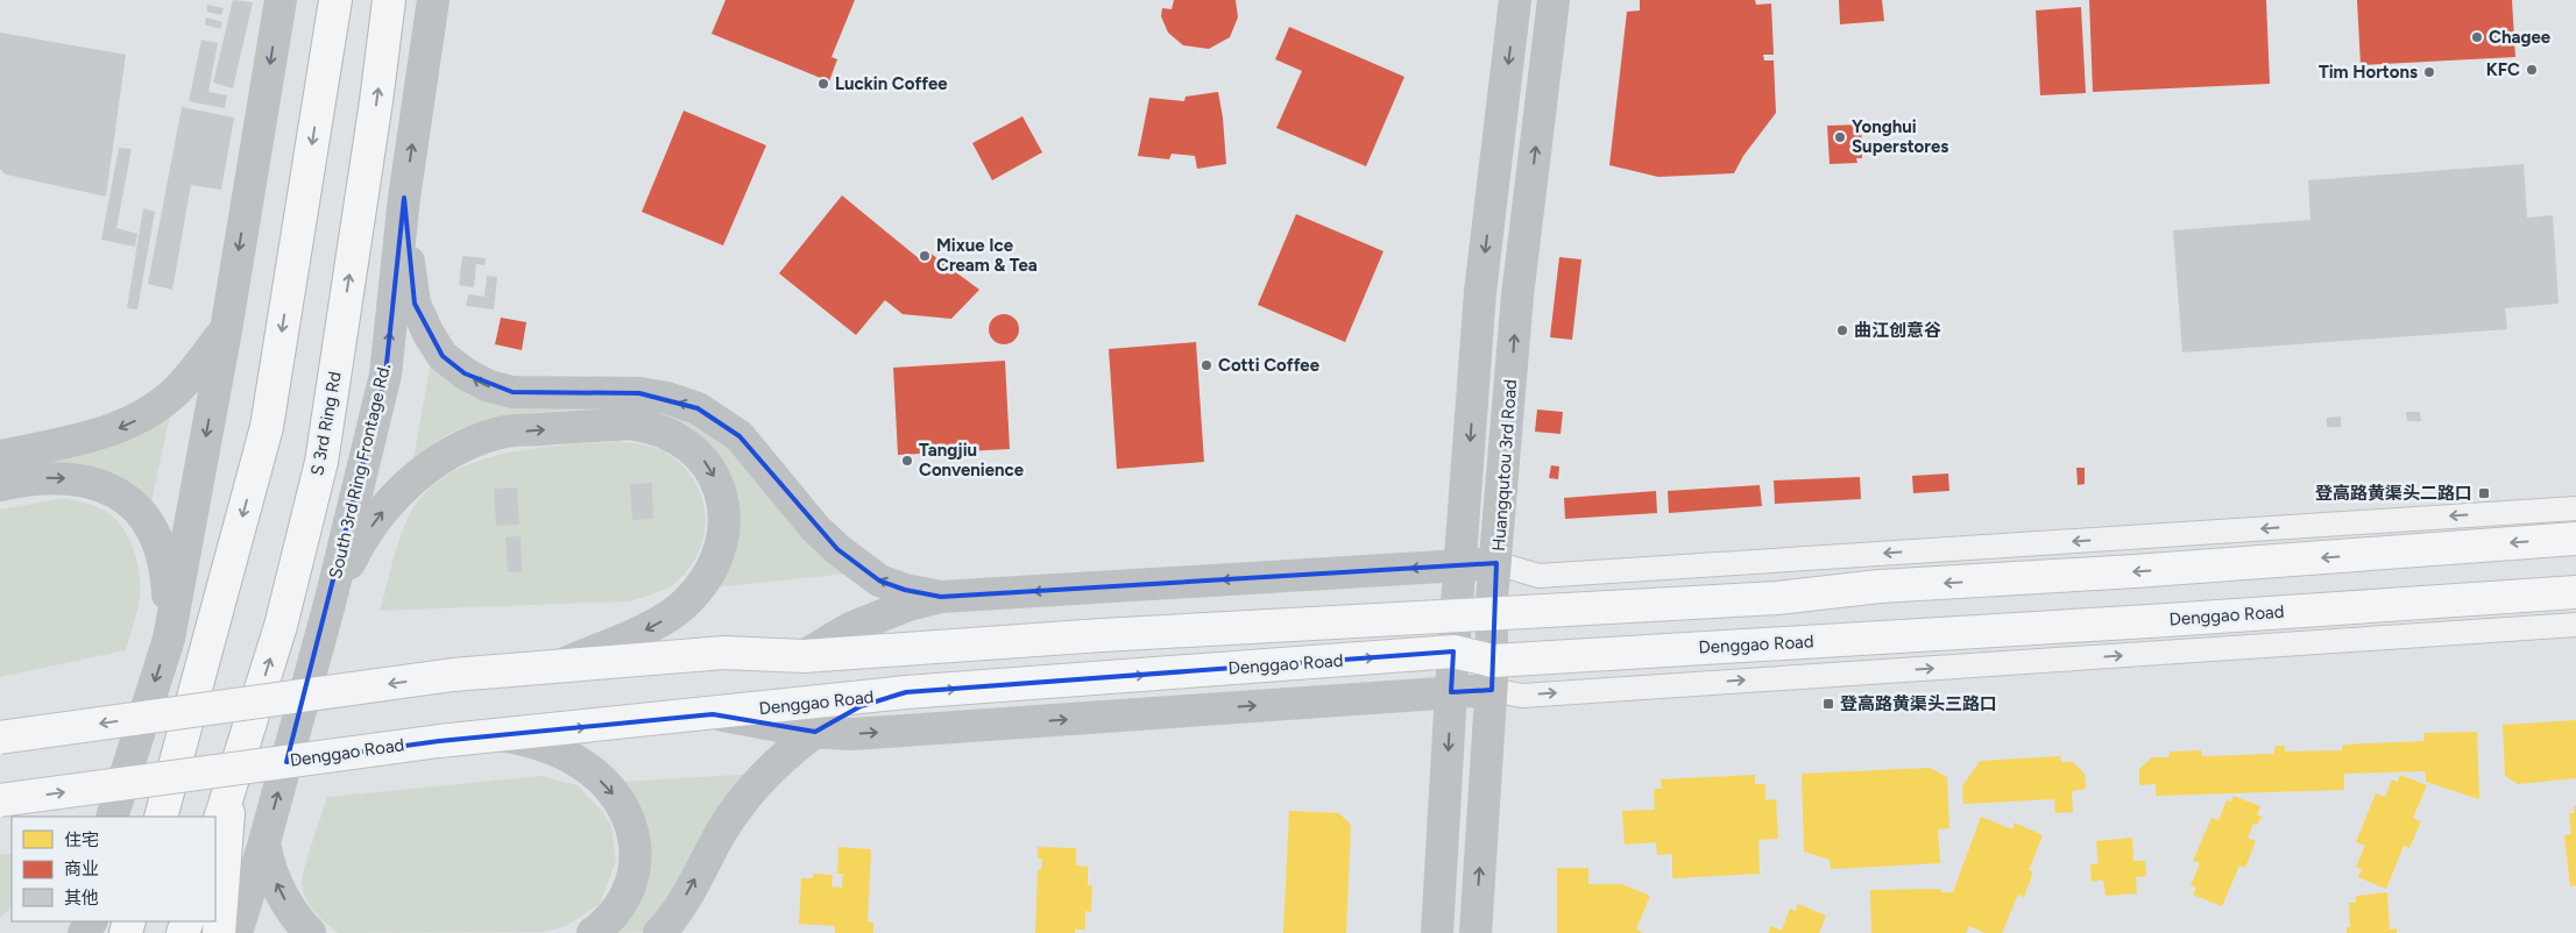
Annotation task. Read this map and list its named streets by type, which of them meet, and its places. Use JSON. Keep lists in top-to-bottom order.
{
  "streets": {
    "main road": [
      "S 3rd Ring Rd",
      "Huangqutou 3rd Road",
      "South 3rd Ring Frontage Rd.",
      "Denggao Road"
    ]
  },
  "crossings": [
    ["Huangqutou 3rd Road", "Denggao Road"]
  ],
  "places": {
    "other": [
      "Chagee",
      "KFC",
      "Tim Hortons",
      "Luckin Coffee",
      "Yonghui Superstores",
      "Mixue Ice Cream & Tea",
      "曲江创意谷",
      "Cotti Coffee",
      "Tangjiu Convenience"
    ],
    "transit": ["登高路黄渠头二路口", "登高路黄渠头三路口"]
  },
  "legend": ["住宅", "商业", "其他"]
}
